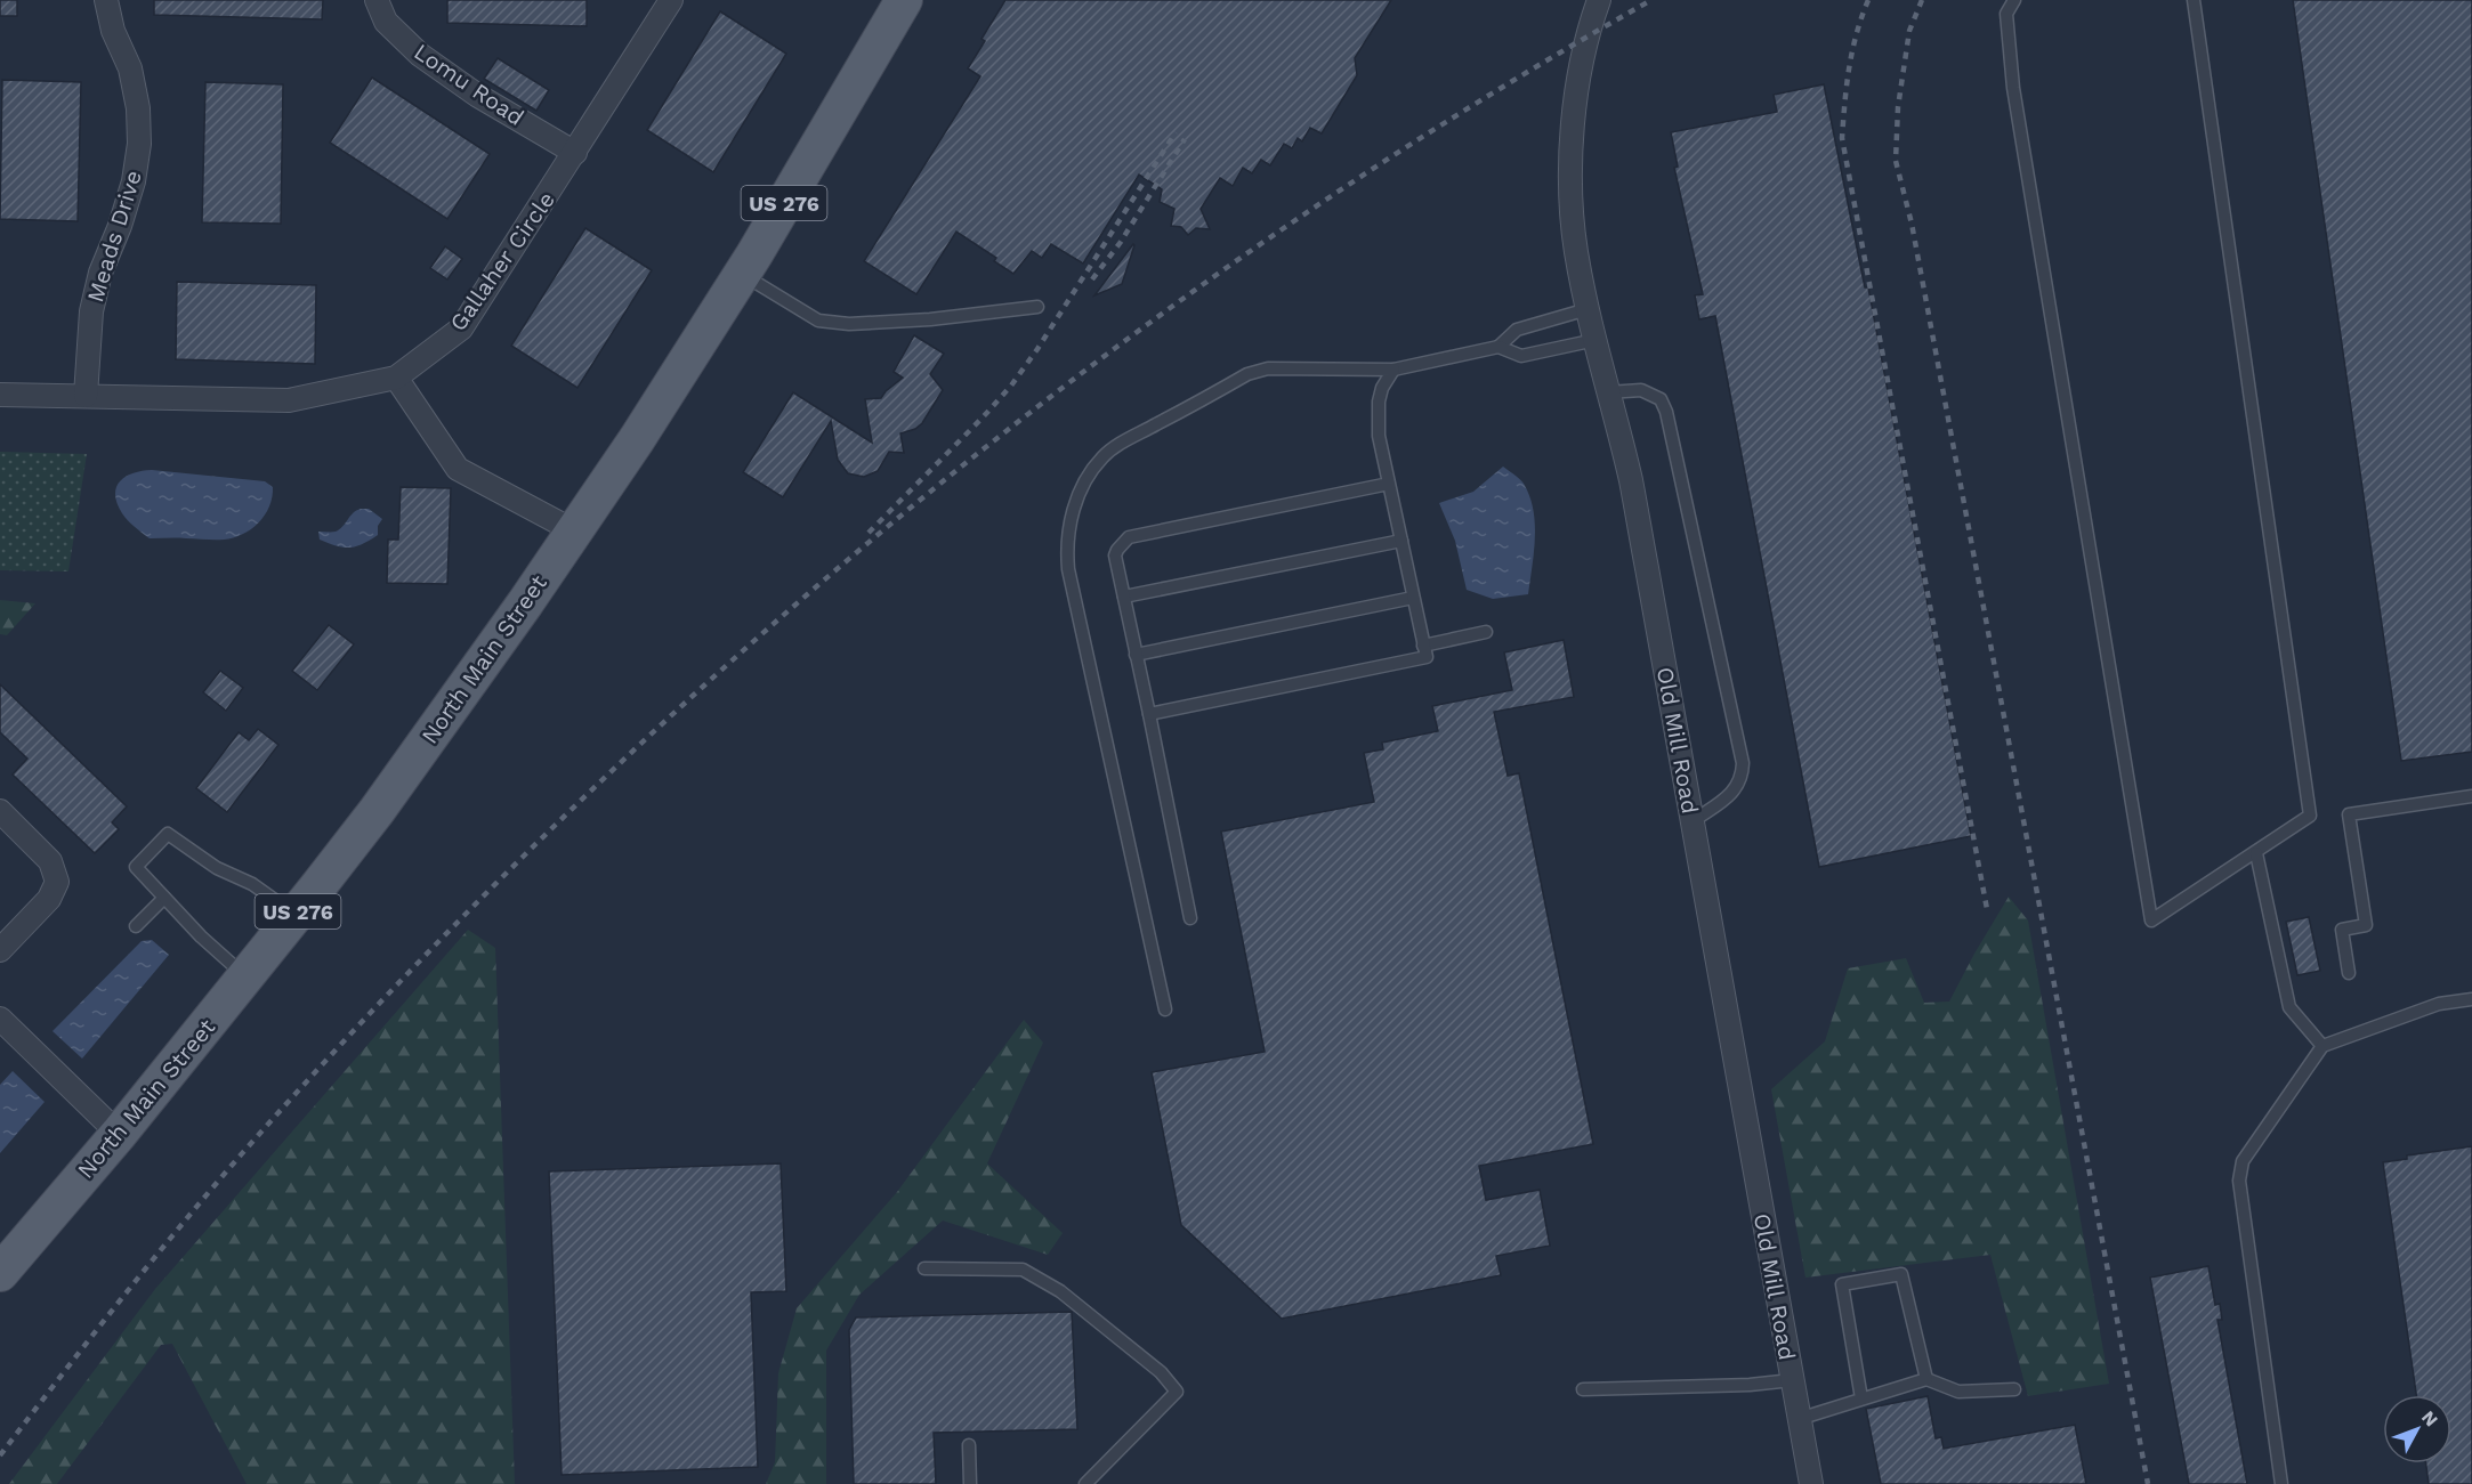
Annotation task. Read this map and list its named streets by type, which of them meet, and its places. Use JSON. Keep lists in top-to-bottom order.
{
  "streets": {
    "main road": ["US 276", "North Main Street"],
    "street": [
      "Lomu Road",
      "Meads Drive",
      "Gallaher Circle",
      "Old Mill Road"
    ]
  },
  "crossings": [
    ["Lomu Road", "Gallaher Circle"],
    ["Meads Drive", "Gallaher Circle"]
  ],
  "north": "top right"
}
